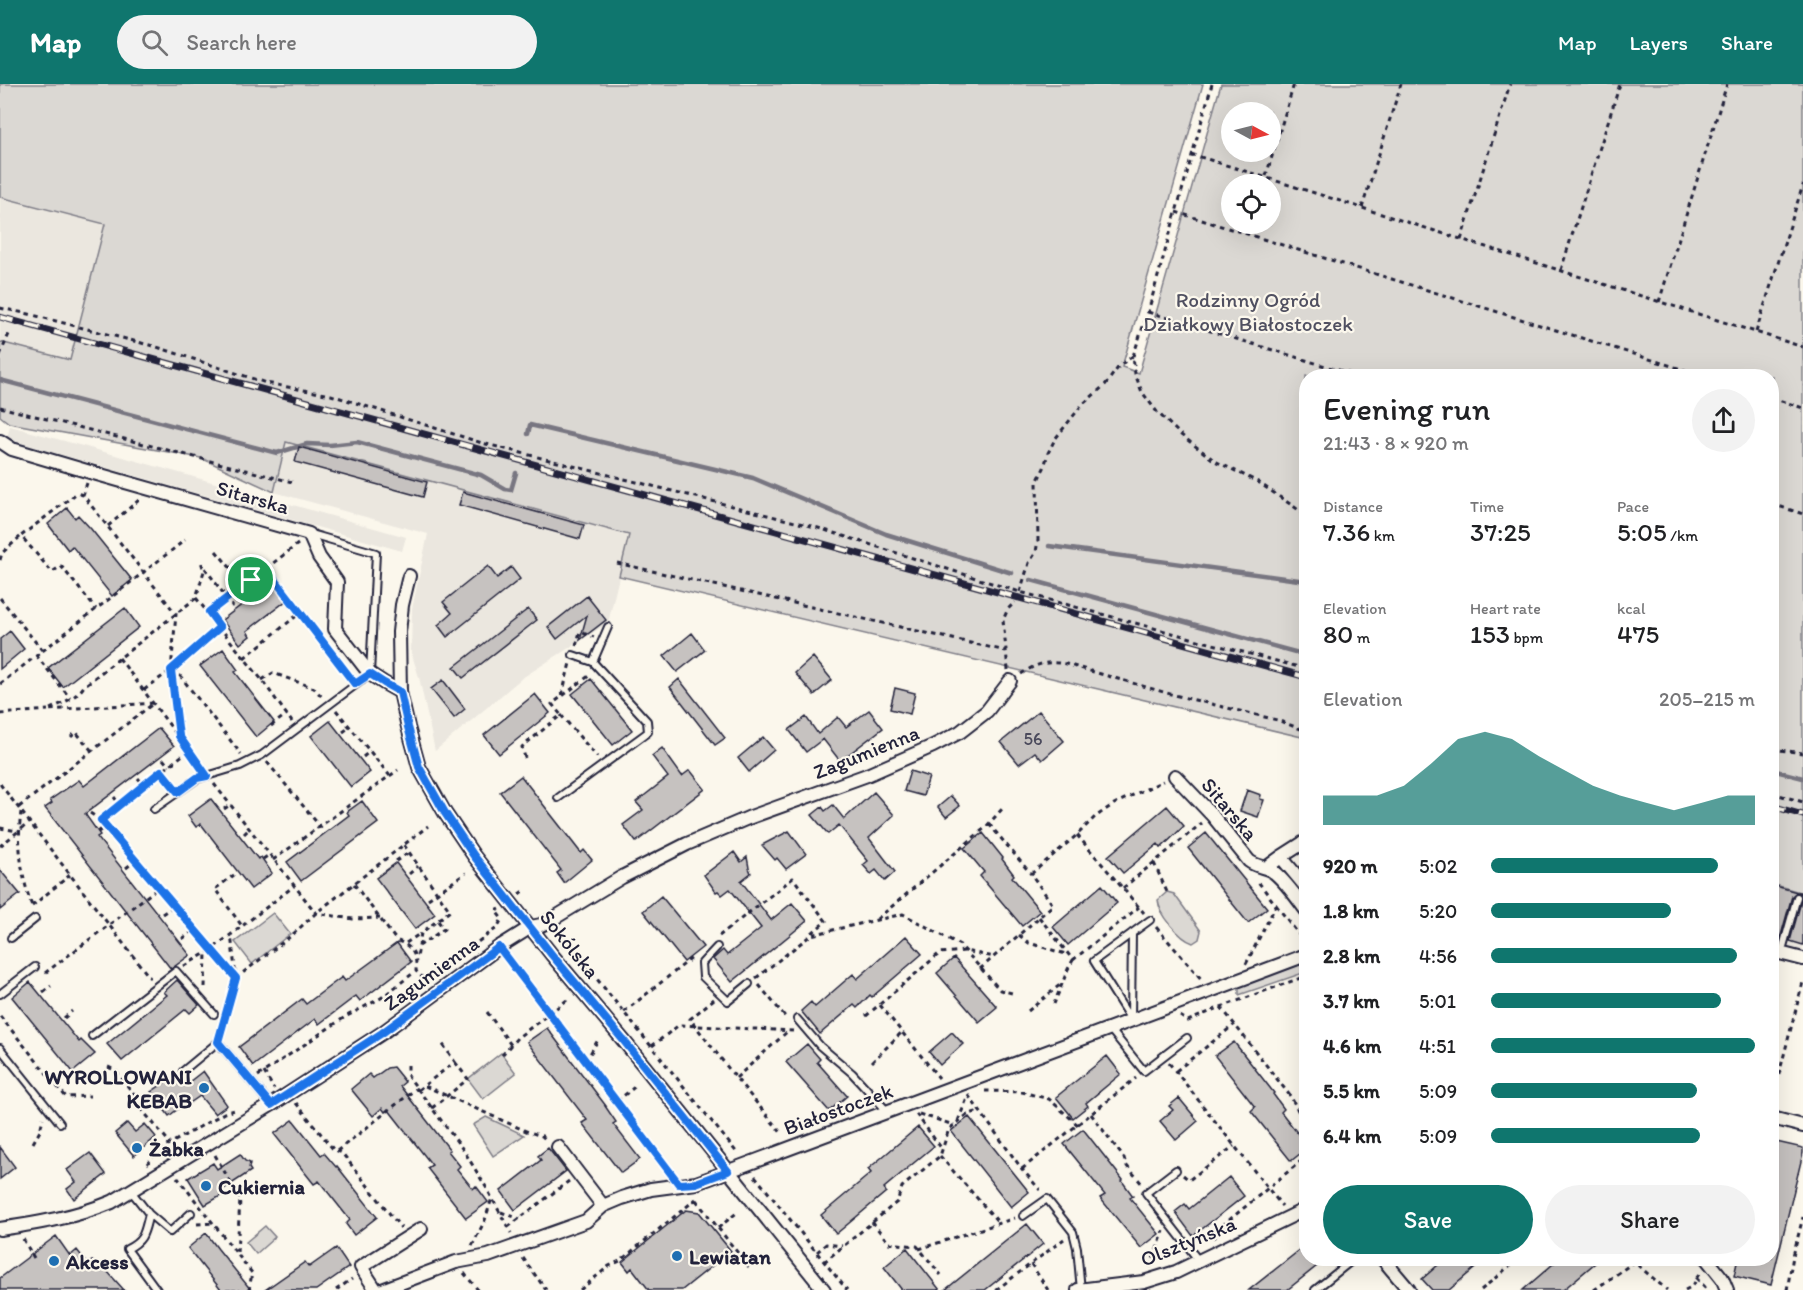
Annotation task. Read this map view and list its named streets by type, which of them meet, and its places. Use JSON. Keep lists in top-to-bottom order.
{
  "streets": {
    "street": [
      "Sitarska",
      "Zagumienna",
      "Sokólska",
      "Białostoczek",
      "Olsztyńska"
    ]
  },
  "crossings": [
    ["Sitarska", "Sokólska"],
    ["Zagumienna", "Sokólska"],
    ["Sokólska", "Białostoczek"]
  ],
  "parks": ["Rodzinny Ogród Działkowy Białostoczek"],
  "places": [
    "WYROLLOWANI KEBAB",
    "Żabka",
    "Cukiernia",
    "Lewiatan",
    "Akcess"
  ],
  "house_numbers": ["56"],
  "north": "right",
  "page": {
    "header": "Map",
    "search": "Search here",
    "nav": ["Map", "Layers", "Share"],
    "heading": ["Evening run", "21:43 · 8 × 920 m"],
    "stats": [
      ["Distance", "7.36 km"],
      ["Time", "37:25"],
      ["Pace", "5:05 /km"],
      ["Elevation", "80 m"],
      ["Heart rate", "153 bpm"],
      ["kcal", "475"]
    ],
    "chart": ["Elevation", "205–215 m"],
    "list": [
      {
        "name": "920 m",
        "note": "5:02"
      },
      {
        "name": "1.8 km",
        "note": "5:20"
      },
      {
        "name": "2.8 km",
        "note": "4:56"
      },
      {
        "name": "3.7 km",
        "note": "5:01"
      },
      {
        "name": "4.6 km",
        "note": "4:51"
      },
      {
        "name": "5.5 km",
        "note": "5:09"
      },
      {
        "name": "6.4 km",
        "note": "5:09"
      }
    ],
    "buttons": ["Save", "Share"]
  }
}
